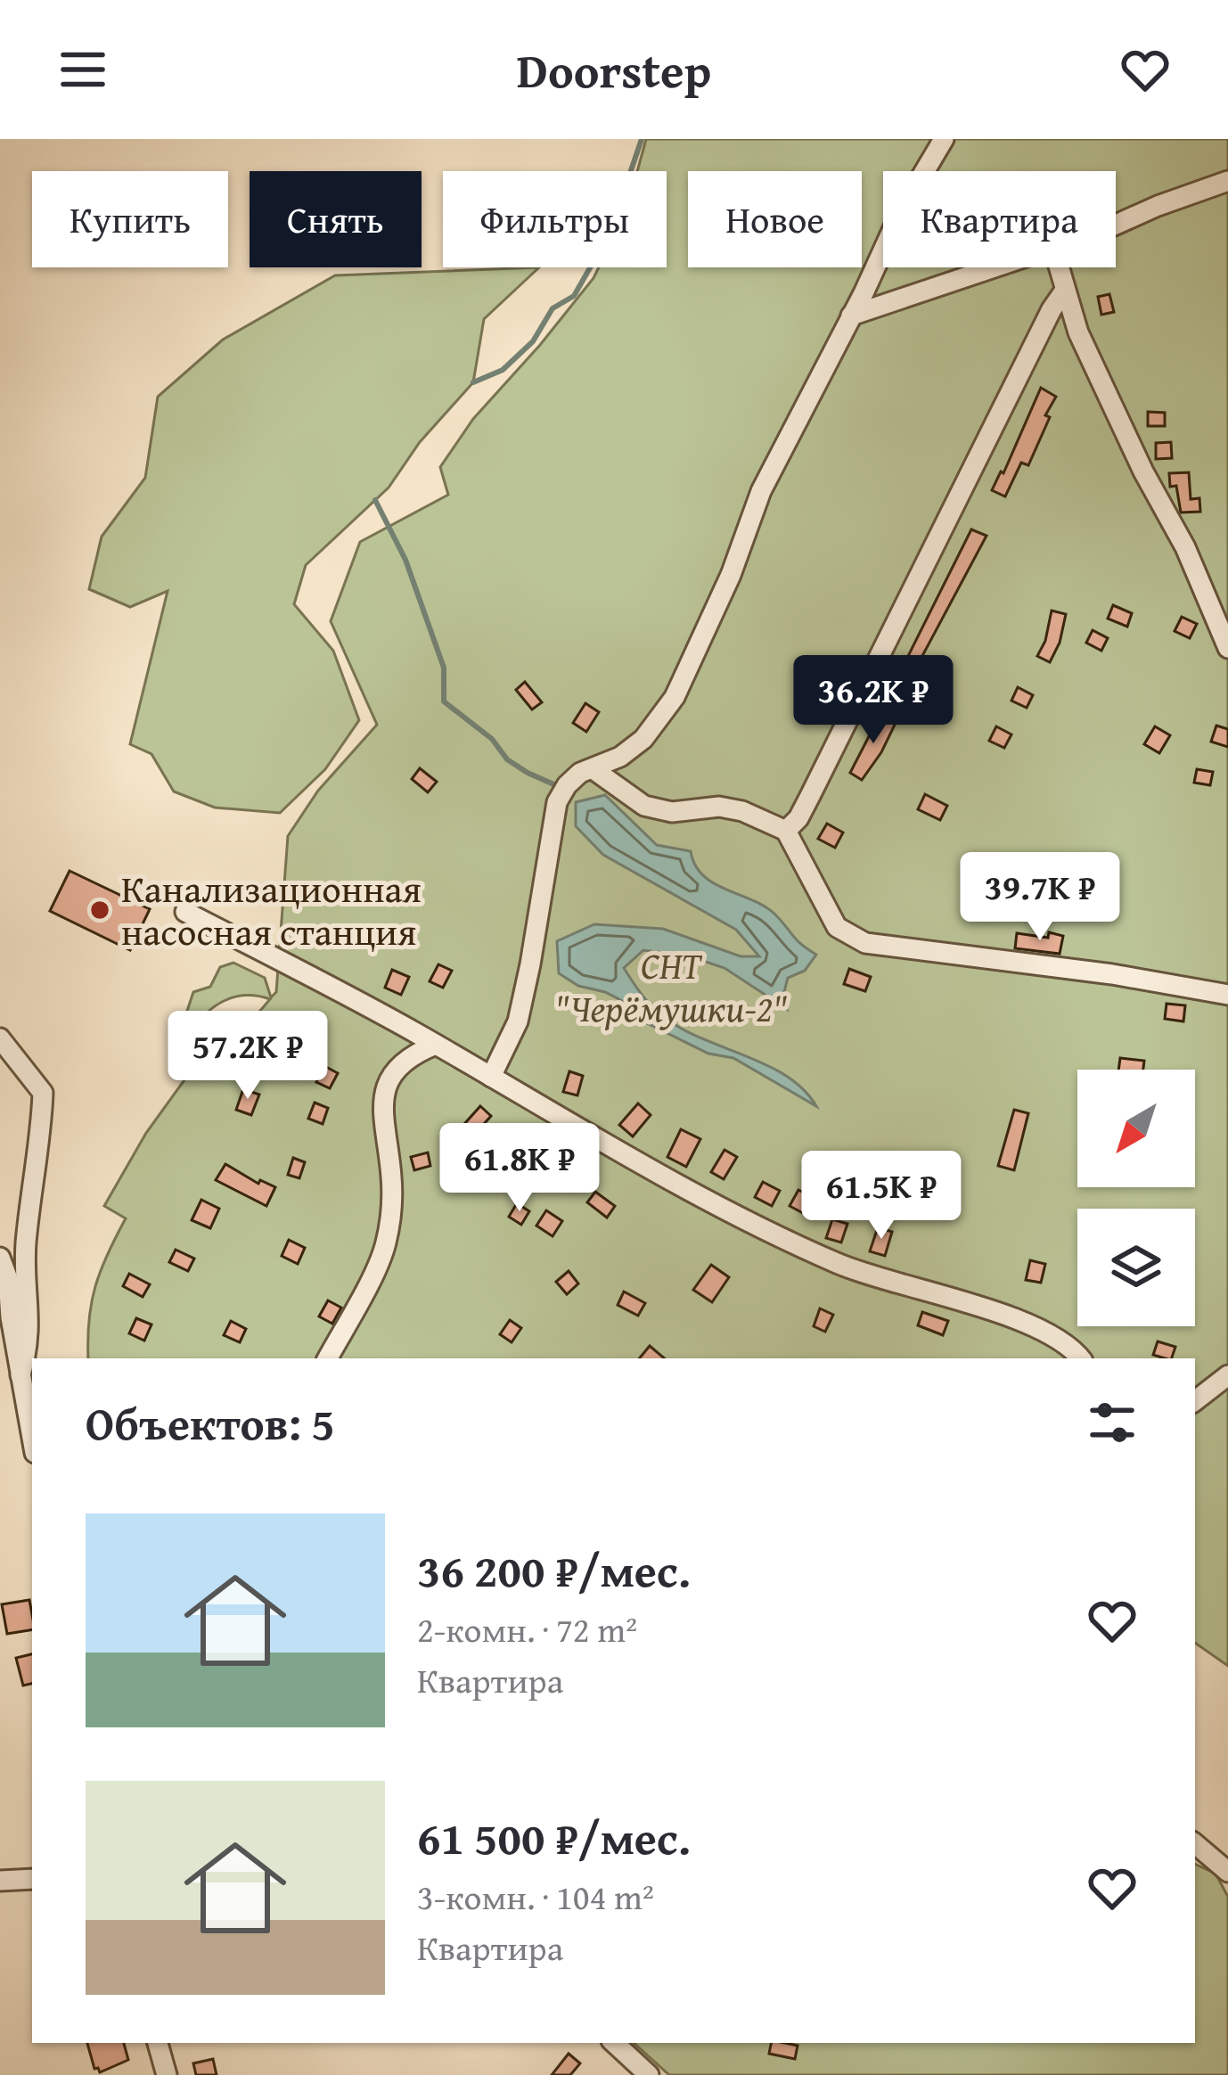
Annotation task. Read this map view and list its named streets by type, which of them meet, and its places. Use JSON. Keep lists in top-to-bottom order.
{
  "parks": ["СНТ \"Черёмушки-2\""],
  "places": ["Канализационная насосная станция"],
  "north": "bottom left",
  "page": {
    "header": "Doorstep",
    "chip": [
      "Купить",
      "Снять",
      "Фильтры",
      "Новое",
      "Квартира"
    ],
    "price": [
      "36.2K ₽",
      "39.7K ₽",
      "57.2K ₽",
      "61.8K ₽",
      "61.5K ₽"
    ],
    "heading": "Объектов: 5",
    "list": [
      {
        "name": "36 200 ₽/мес.",
        "note": "2-комн. · 72 m² · Квартира"
      },
      {
        "name": "61 500 ₽/мес.",
        "note": "3-комн. · 104 m² · Квартира"
      }
    ]
  }
}
